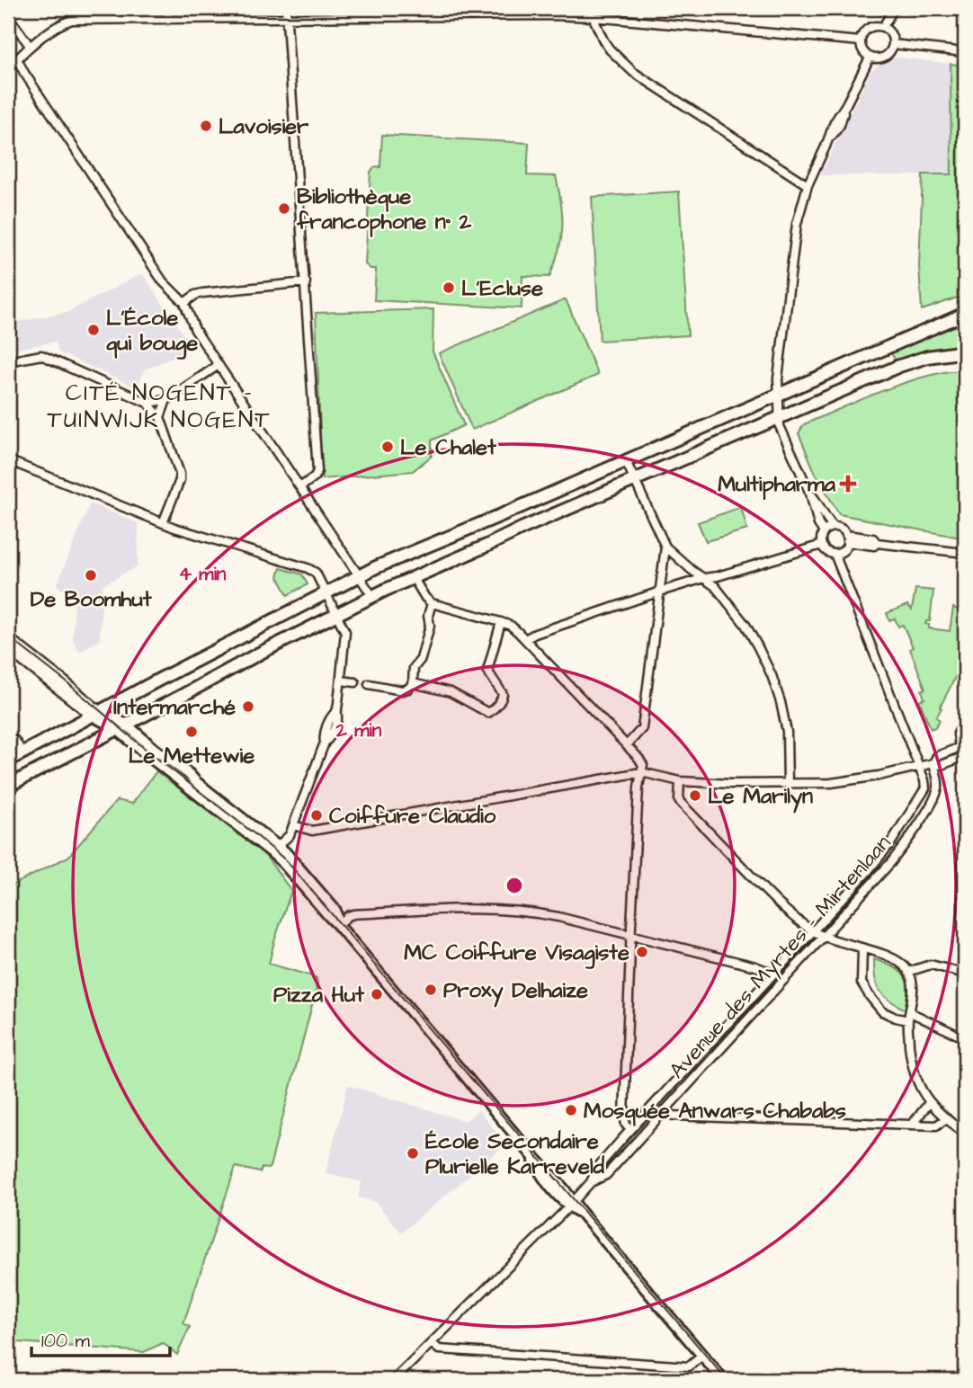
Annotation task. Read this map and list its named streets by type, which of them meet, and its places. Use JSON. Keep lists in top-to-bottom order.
{
  "streets": {
    "street": ["Avenue des Myrtes - Mirtenlaan"]
  },
  "districts": ["CITÉ NOGENT - TUINWIJK NOGENT"],
  "places": {
    "other": [
      "Lavoisier",
      "Bibliothèque francophone n° 2",
      "L'Ecluse",
      "L'École qui bouge",
      "Le Chalet",
      "De Boomhut",
      "Intermarché",
      "Le Mettewie",
      "Le Marilyn",
      "Coiffure Claudio",
      "MC Coiffure Visagiste",
      "Proxy Delhaize",
      "Pizza Hut",
      "Mosquée Anwars Chababs",
      "École Secondaire Plurielle Karreveld"
    ],
    "health": ["Multipharma"]
  },
  "scale_bar": "100 m",
  "rings": ["4 min", "2 min"]
}
